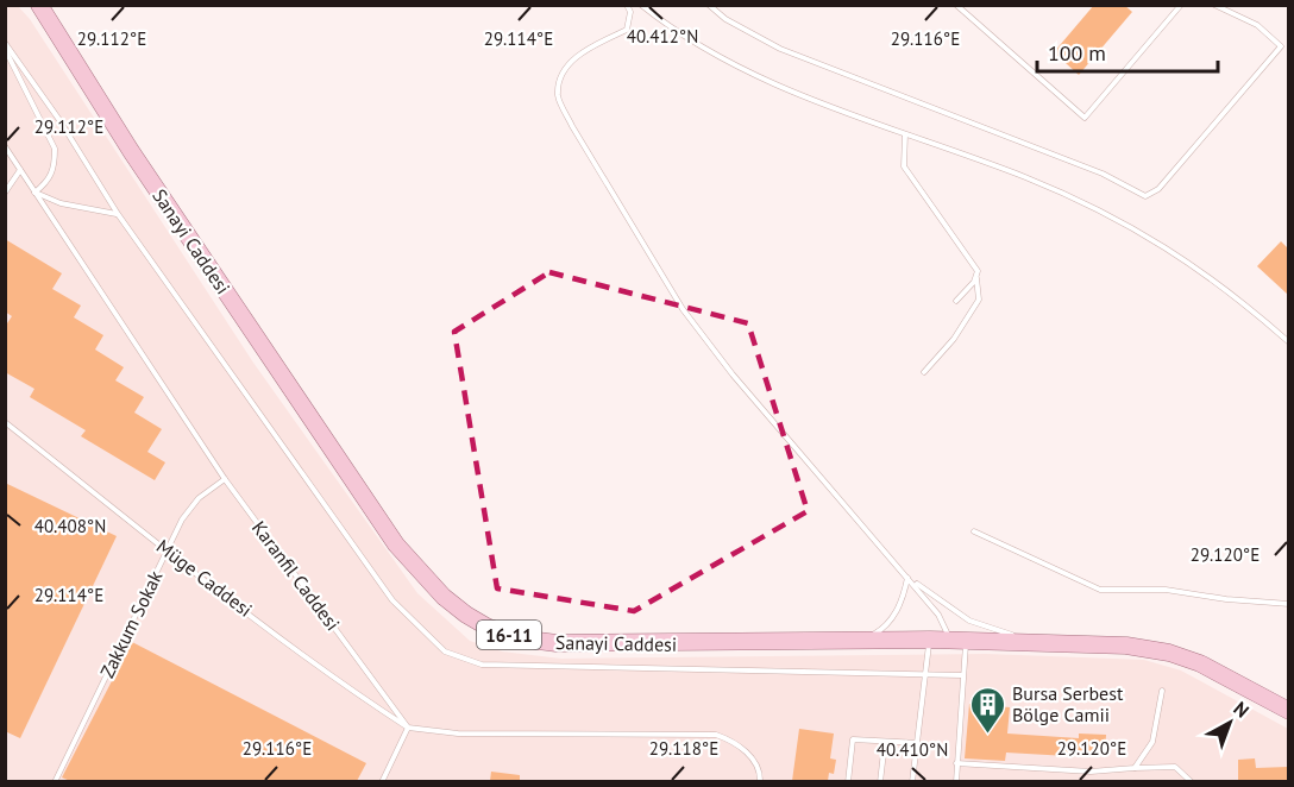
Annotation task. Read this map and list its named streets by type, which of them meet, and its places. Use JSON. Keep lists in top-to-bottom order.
{
  "streets": {
    "main road": ["Sanayi Caddesi", "16-11"],
    "lane": ["Karanfil Caddesi", "Müge Caddesi", "Zakkum Sokak"]
  },
  "crossings": [
    ["Karanfil Caddesi", "Müge Caddesi"],
    ["Karanfil Caddesi", "Zakkum Sokak"],
    ["Müge Caddesi", "Zakkum Sokak"]
  ],
  "places": {
    "building": ["Bursa Serbest Bölge Camii"]
  },
  "scale_bar": "100 m",
  "north": "top right",
  "coordinates": [
    "40.412°N",
    "29.112°E",
    "29.114°E",
    "29.116°E",
    "40.408°N",
    "29.120°E",
    "29.118°E",
    "40.410°N"
  ]
}
